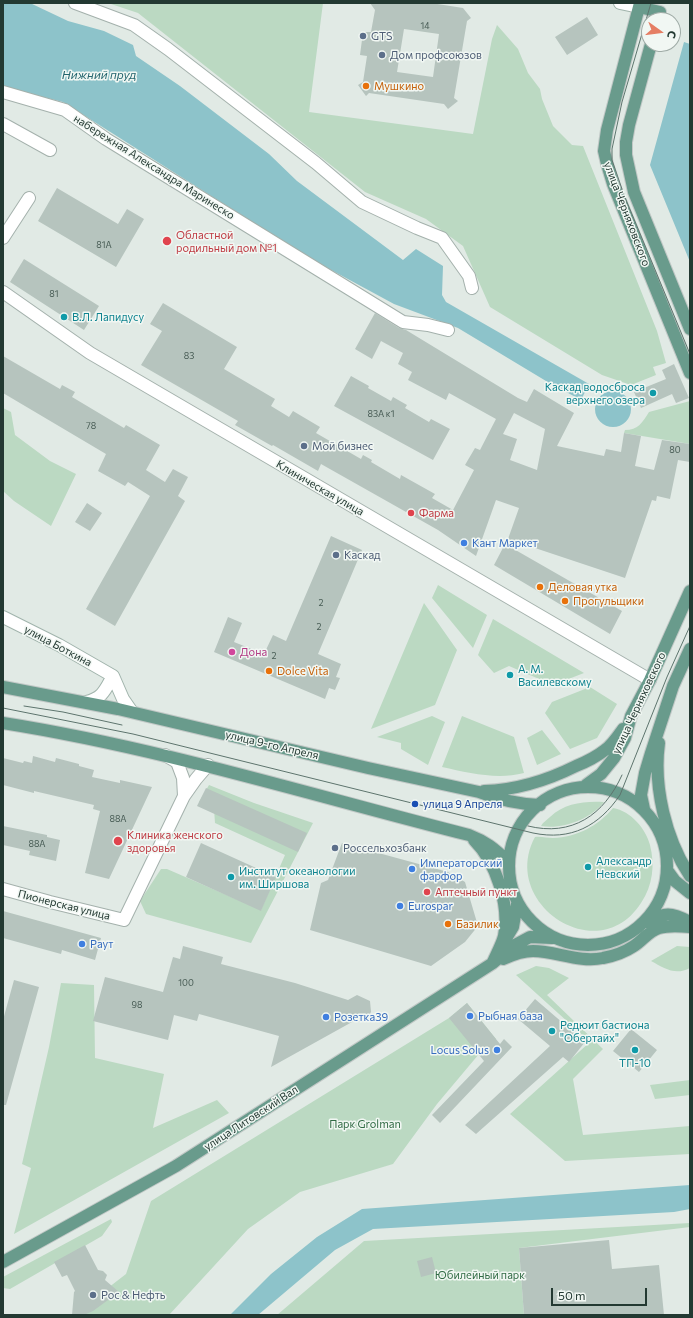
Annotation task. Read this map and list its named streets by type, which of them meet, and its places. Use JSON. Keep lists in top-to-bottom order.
{
  "streets": {
    "main road": ["улица Черняховского", "улица 9-го Апреля", "улица Литовский Вал"],
    "street": [
      "набережная Александра Маринеско",
      "Клиническая улица",
      "улица Боткина",
      "Пионерская улица"
    ]
  },
  "crossings": [
    ["улица Черняховского", "Клиническая улица"]
  ],
  "water": ["Нижний пруд"],
  "parks": ["Парк Grolman", "Юбилейный парк"],
  "places": [
    "GTS",
    "Дом профсоюзов",
    "Мушкино",
    "Областной родильный дом №1",
    "В.Л. Лапидусу",
    "Каскад водосброса верхнего озера",
    "Мой бизнес",
    "Фарма",
    "Кант Маркет",
    "Каскад",
    "Деловая утка",
    "Прогульщики",
    "Дона",
    "Dolce Vita",
    "А. М. Василевскому",
    "улица 9 Апреля",
    "Клиника женского здоровья",
    "Россельхозбанк",
    "Александр Невский",
    "Императорский фарфор",
    "Институт океанологии им. Ширшова",
    "Аптечный пункт",
    "Eurospar",
    "Базилик",
    "Раут",
    "Рыбная база",
    "Розетка39",
    "Редюит бастиона \"Обертайх\"",
    "Locus Solus",
    "ТП-10",
    "Рос & Нефть"
  ],
  "house_numbers": [
    "14",
    "81А",
    "81",
    "83",
    "83А к1",
    "78",
    "80",
    "2",
    "2",
    "2",
    "88А",
    "88А",
    "100",
    "98"
  ],
  "scale_bar": "50 m",
  "north": "right"
}
